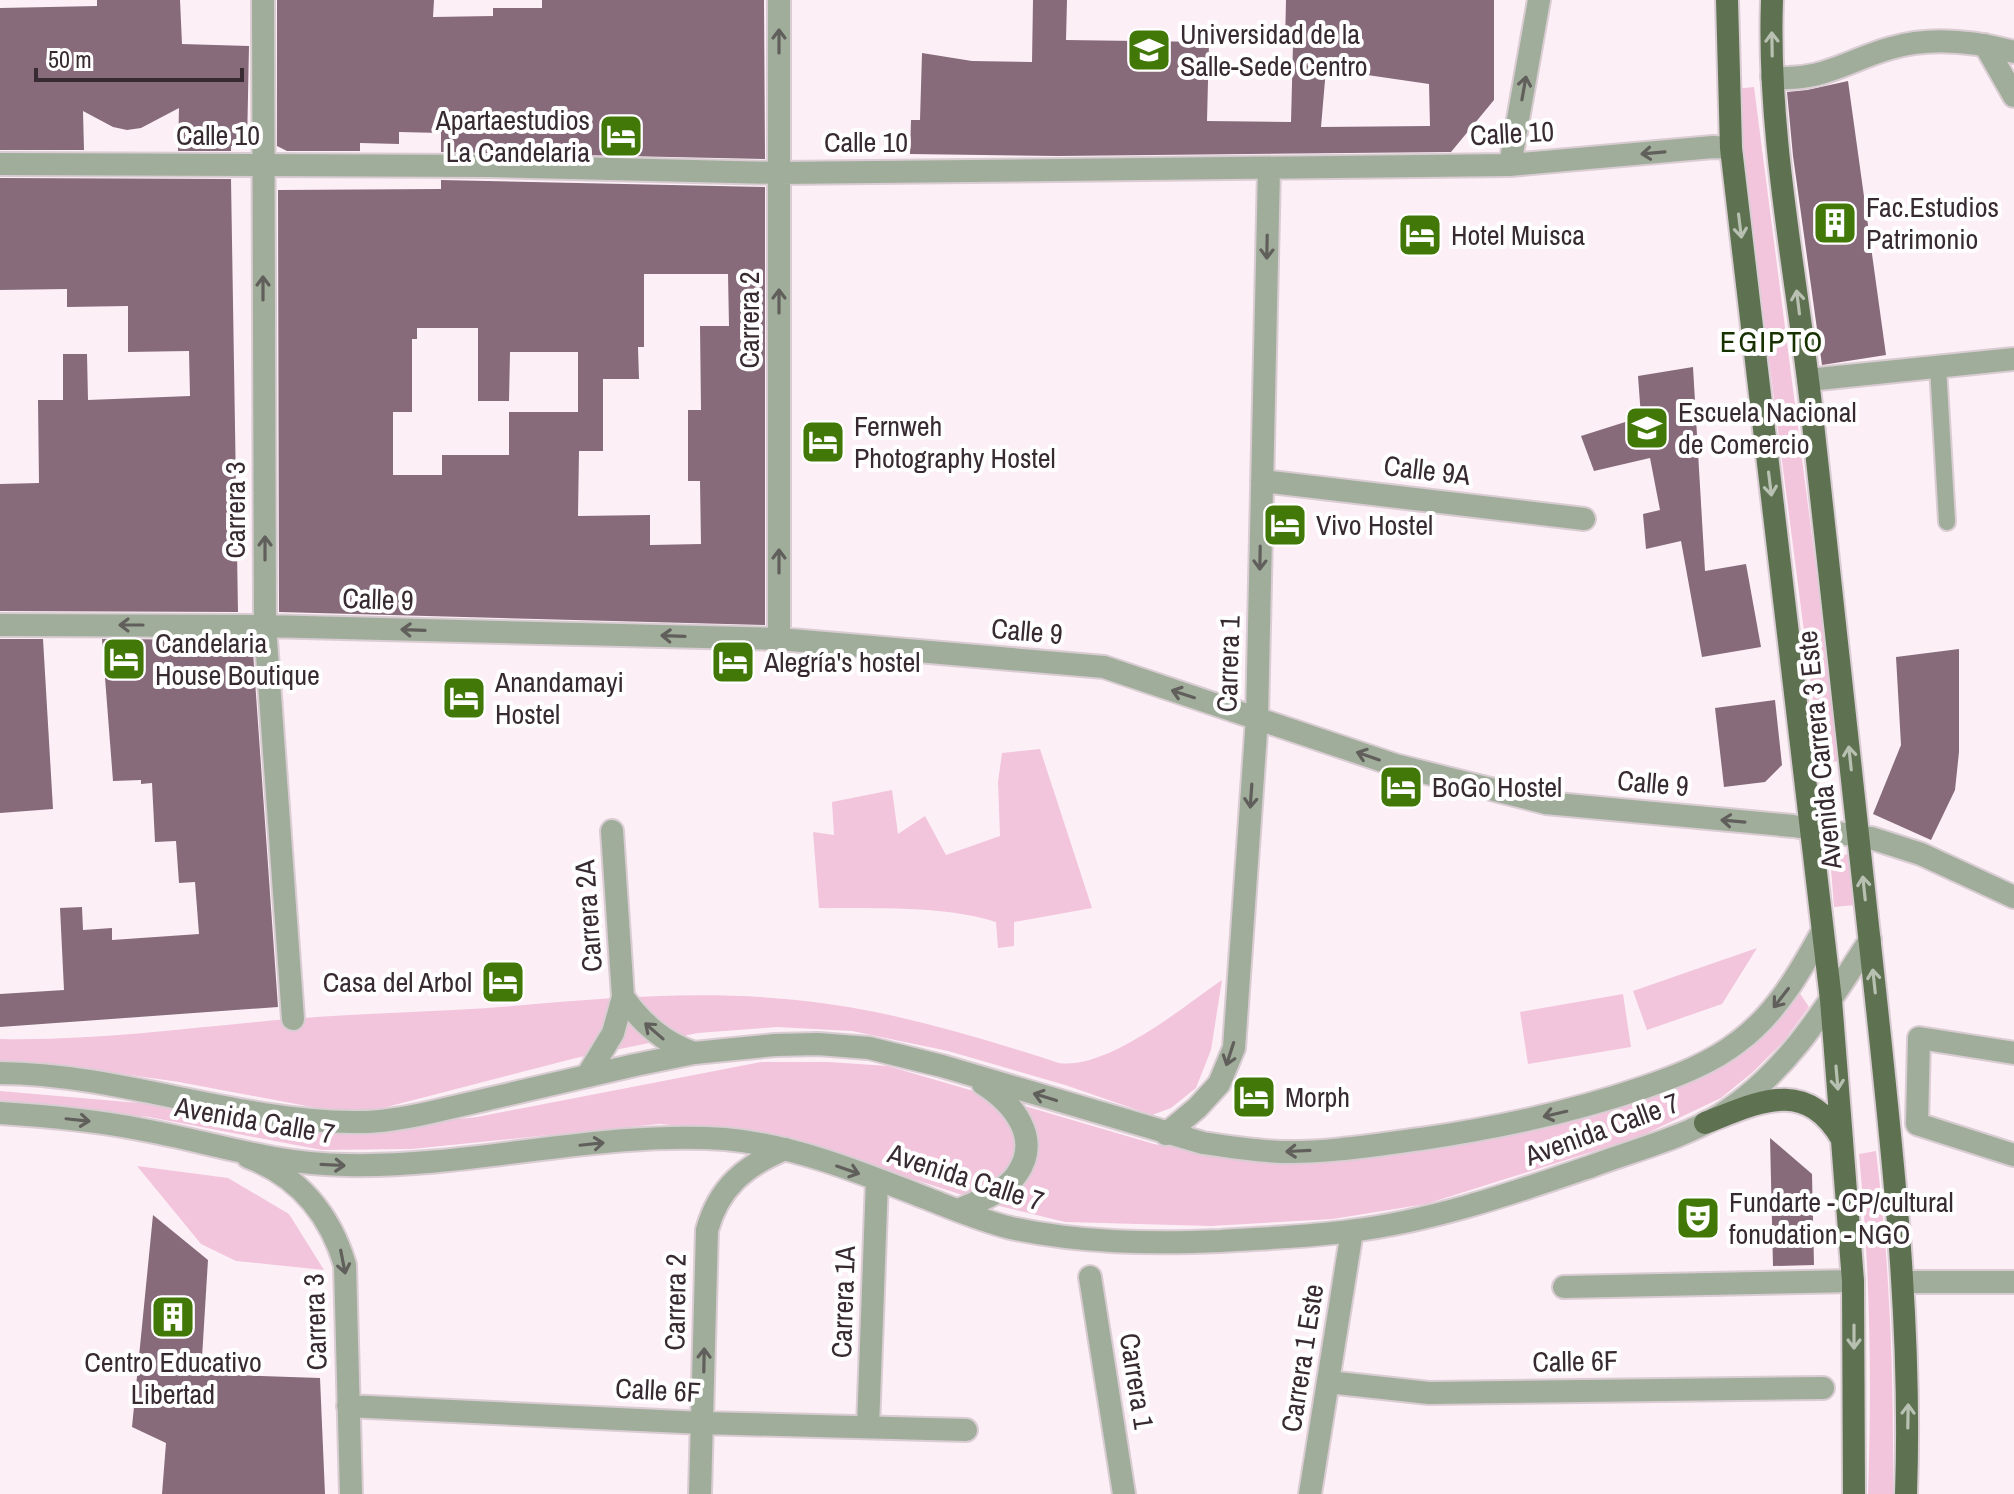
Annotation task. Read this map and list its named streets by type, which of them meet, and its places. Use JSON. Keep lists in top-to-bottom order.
{
  "streets": {
    "main road": ["Avenida Carrera 3 Este"],
    "street": [
      "Calle 10",
      "Carrera 2",
      "Calle 9A",
      "Carrera 3",
      "Calle 9",
      "Carrera 1",
      "Carrera 2A",
      "Avenida Calle 7",
      "Carrera 1A",
      "Carrera 1 Este",
      "Calle 6F"
    ]
  },
  "crossings": [
    ["Calle 10", "Carrera 2"],
    ["Calle 10", "Carrera 3"],
    ["Calle 10", "Carrera 1"],
    ["Calle 10", "Avenida Carrera 3 Este"],
    ["Carrera 2", "Calle 9"],
    ["Carrera 2", "Avenida Calle 7"],
    ["Carrera 2", "Calle 6F"],
    ["Calle 9A", "Carrera 1"],
    ["Carrera 3", "Calle 9"],
    ["Carrera 3", "Avenida Calle 7"],
    ["Carrera 3", "Calle 6F"],
    ["Calle 9", "Carrera 1"],
    ["Calle 9", "Avenida Carrera 3 Este"],
    ["Carrera 1", "Avenida Calle 7"],
    ["Avenida Carrera 3 Este", "Avenida Calle 7"],
    ["Carrera 2A", "Avenida Calle 7"],
    ["Avenida Calle 7", "Carrera 1A"],
    ["Avenida Calle 7", "Carrera 1 Este"],
    ["Carrera 1A", "Calle 6F"],
    ["Carrera 1 Este", "Calle 6F"]
  ],
  "one_way": ["Carrera 2", "Calle 9", "Carrera 1"],
  "districts": ["EGIPTO"],
  "places": {
    "school or university": ["Universidad de la Salle-Sede Centro", "Escuela Nacional de Comercio"],
    "hotel": [
      "Apartaestudios La Candelaria",
      "Hotel Muisca",
      "Fernweh Photography Hostel",
      "Vivo Hostel",
      "Candelaria House Boutique",
      "Alegría's hostel",
      "Anandamayi Hostel",
      "BoGo Hostel",
      "Casa del Arbol",
      "Morph"
    ],
    "building": ["Fac.Estudios Patrimonio", "Centro Educativo Libertad"],
    "theatre": ["Fundarte - CP/cultural fonudation - NGO"]
  },
  "scale_bar": "50 m"
}
